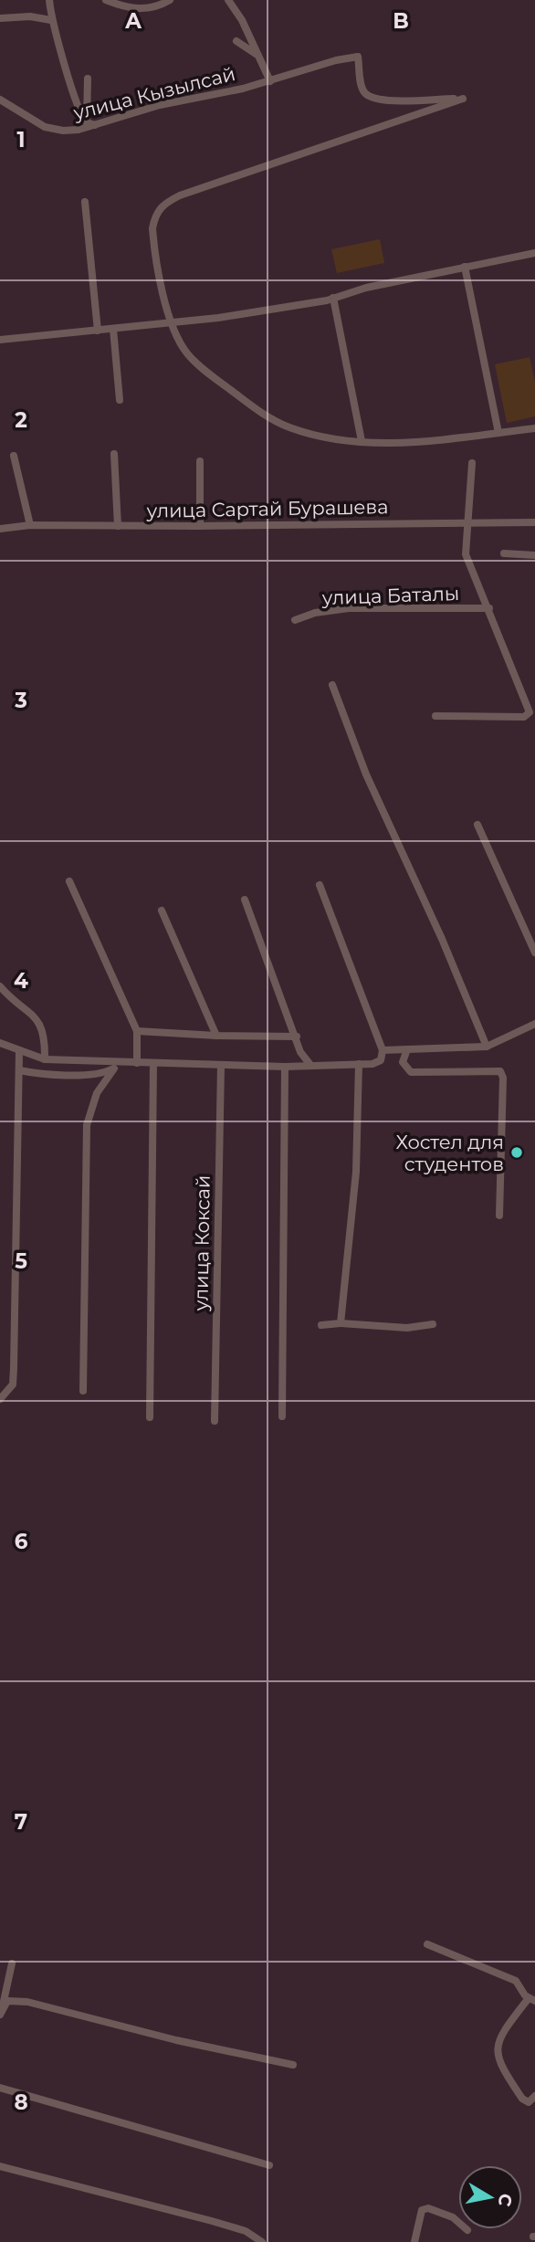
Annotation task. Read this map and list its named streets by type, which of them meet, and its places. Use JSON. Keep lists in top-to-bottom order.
{
  "streets": {
    "street": [
      "улица Кызылсай",
      "улица Сартай Бурашева",
      "улица Баталы",
      "улица Коксай"
    ]
  },
  "places": ["Хостел для студентов"],
  "north": "right",
  "grid": {
    "columns": ["A", "B"],
    "rows": [
      "1",
      "2",
      "3",
      "4",
      "5",
      "6",
      "7",
      "8"
    ]
  }
}
